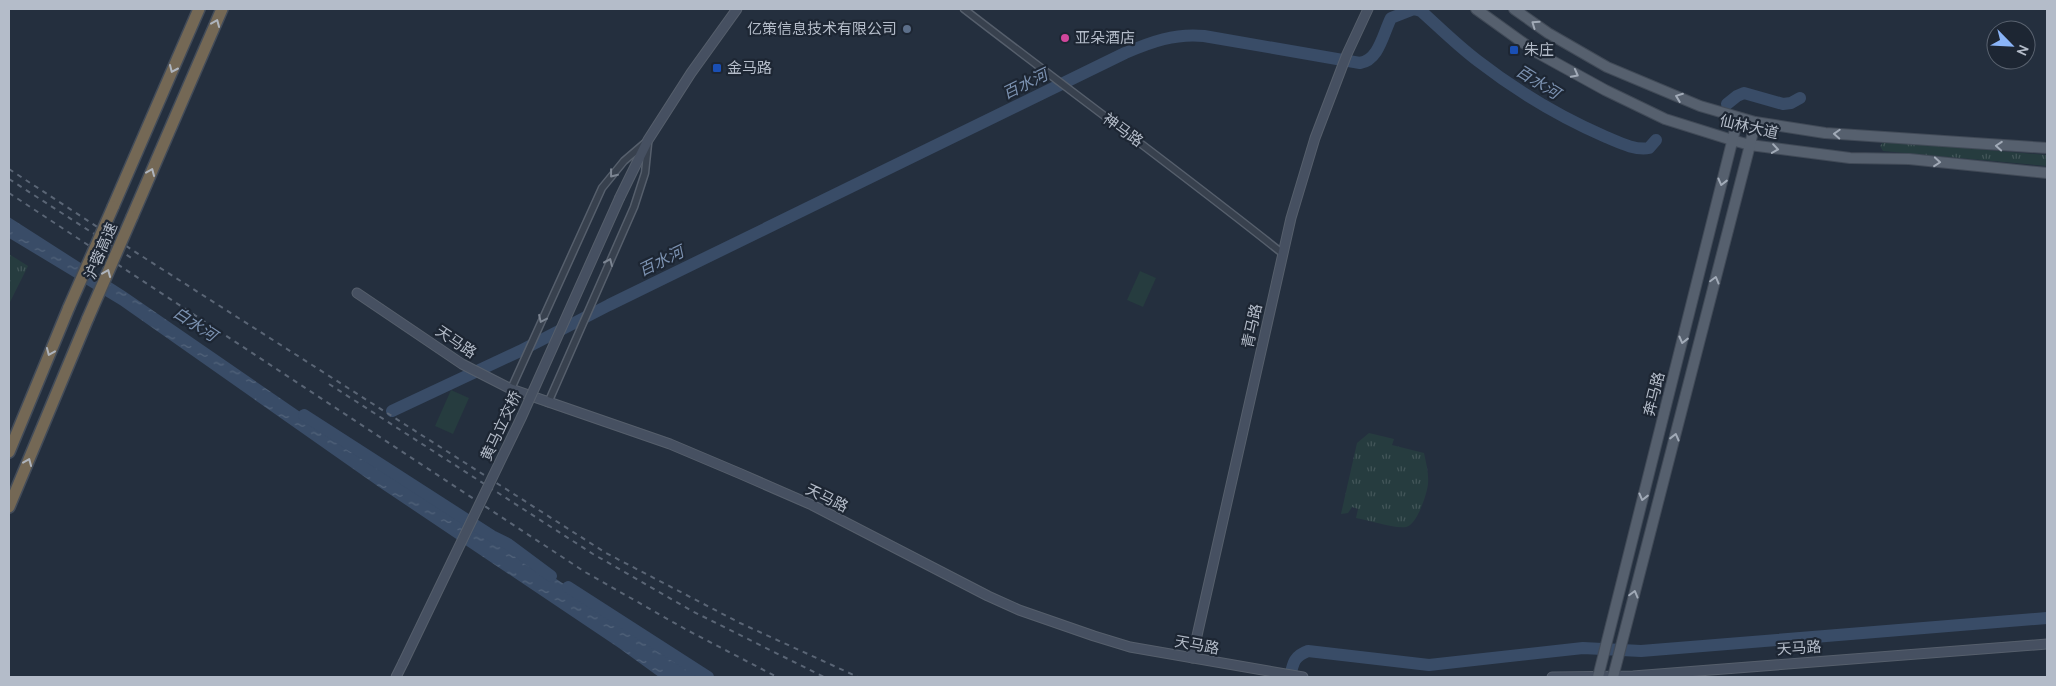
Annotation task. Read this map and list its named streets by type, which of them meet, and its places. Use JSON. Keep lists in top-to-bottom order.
{
  "streets": {
    "highway": ["沪蓉高速"],
    "main road": ["仙林大道", "奔马路"],
    "street": [
      "神马路",
      "青马路",
      "天马路",
      "黄马立交桥"
    ]
  },
  "crossings": [
    ["仙林大道", "奔马路"],
    ["神马路", "青马路"],
    ["青马路", "天马路"],
    ["天马路", "奔马路"]
  ],
  "water": ["百水河", "白水河"],
  "places": {
    "other": ["亿策信息技术有限公司", "亚朵酒店"],
    "transit": ["朱庄", "金马路"]
  },
  "north": "bottom right"
}
